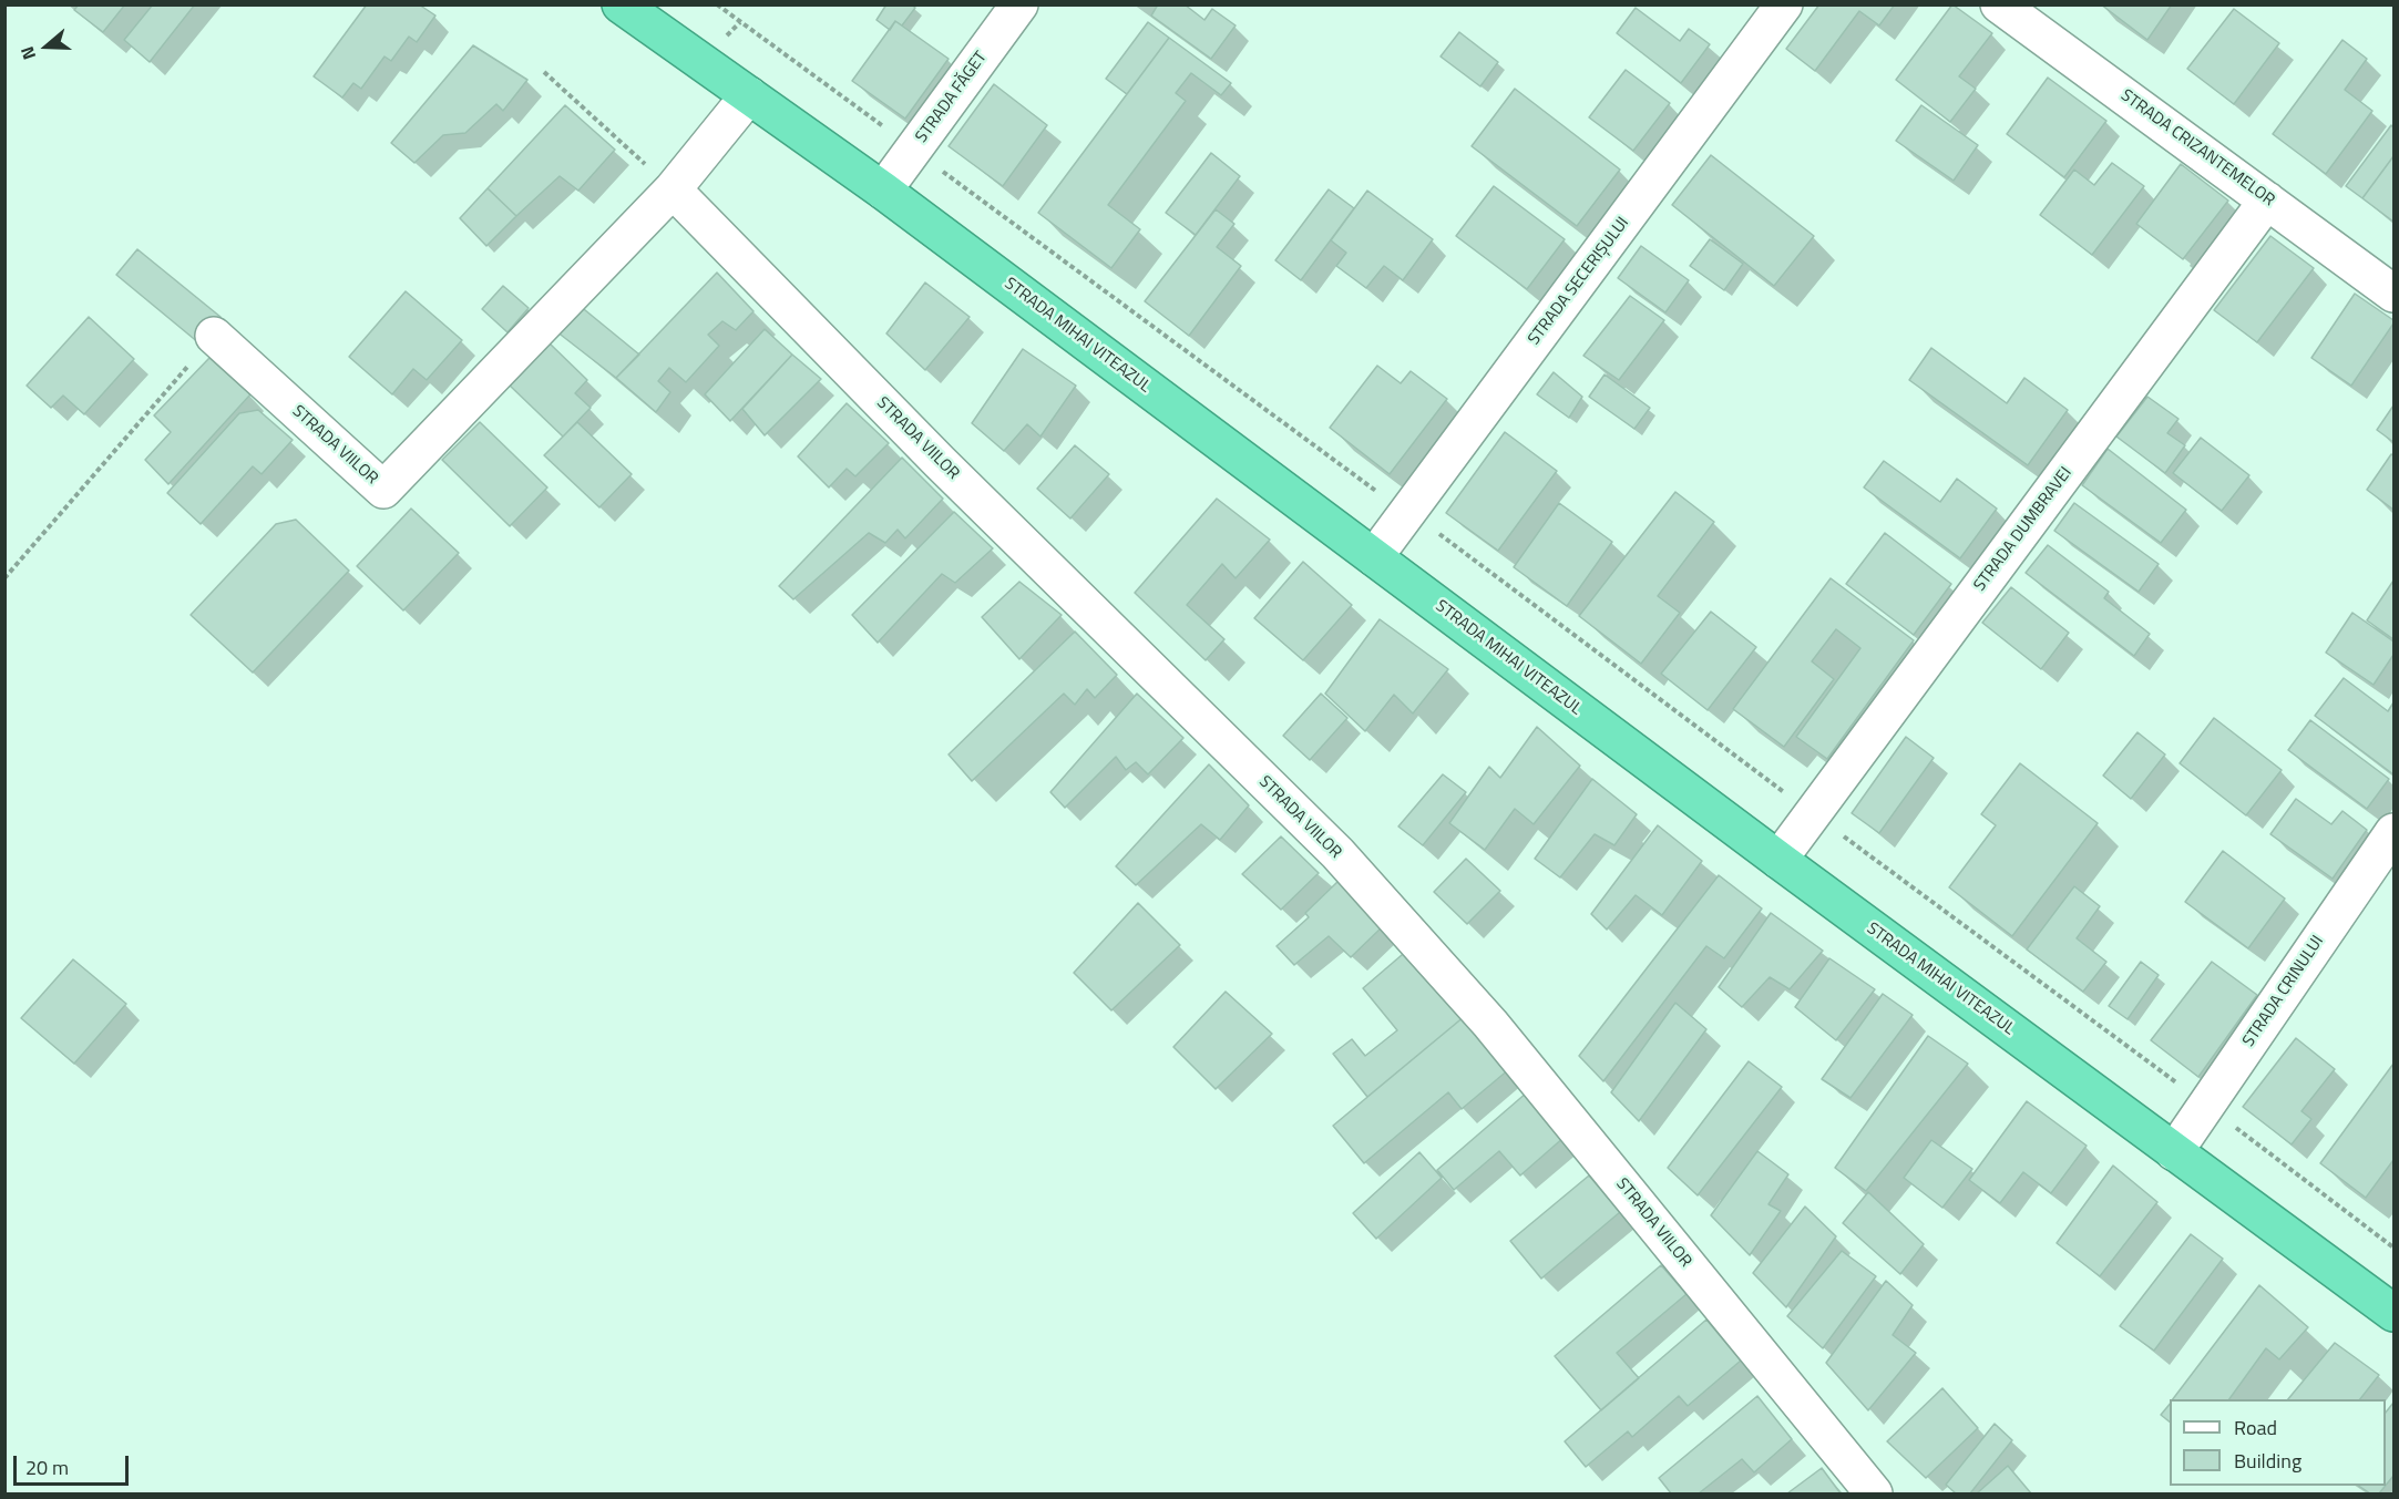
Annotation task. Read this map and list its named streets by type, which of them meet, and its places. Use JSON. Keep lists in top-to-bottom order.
{
  "streets": {
    "highway": ["STRADA MIHAI VITEAZUL"],
    "street": [
      "STRADA FĂGET",
      "STRADA CRIZANTEMELOR",
      "STRADA SECERIȘULUI",
      "STRADA VIILOR",
      "STRADA DUMBRAVEI",
      "STRADA CRINULUI"
    ]
  },
  "crossings": [
    ["STRADA FĂGET", "STRADA MIHAI VITEAZUL"],
    ["STRADA CRIZANTEMELOR", "STRADA DUMBRAVEI"],
    ["STRADA SECERIȘULUI", "STRADA MIHAI VITEAZUL"],
    ["STRADA MIHAI VITEAZUL", "STRADA VIILOR"],
    ["STRADA MIHAI VITEAZUL", "STRADA DUMBRAVEI"],
    ["STRADA MIHAI VITEAZUL", "STRADA CRINULUI"]
  ],
  "legend": ["Road", "Building"],
  "scale_bar": "20 m",
  "north": "left"
}
